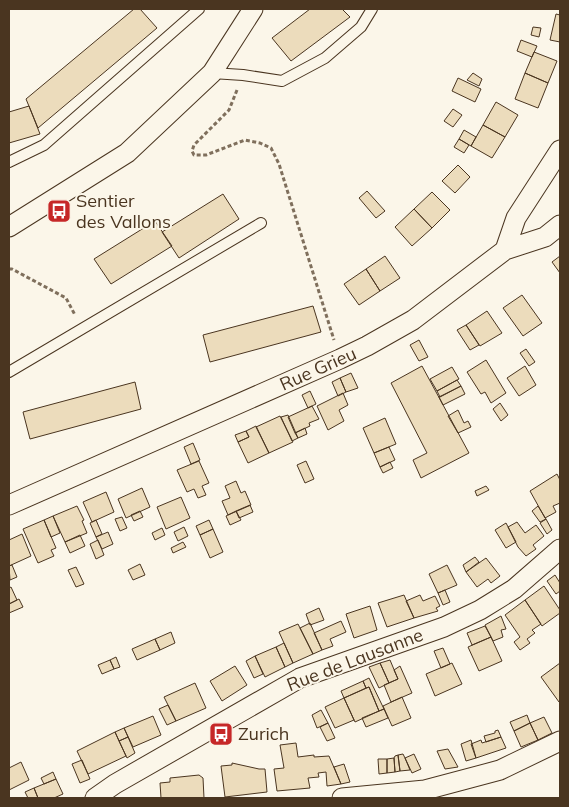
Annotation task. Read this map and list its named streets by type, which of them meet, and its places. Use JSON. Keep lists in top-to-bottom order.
{
  "streets": {
    "street": ["Rue Grieu", "Rue de Lausanne"]
  },
  "places": {
    "bus stop": ["Sentier des Vallons", "Zurich"]
  }
}
